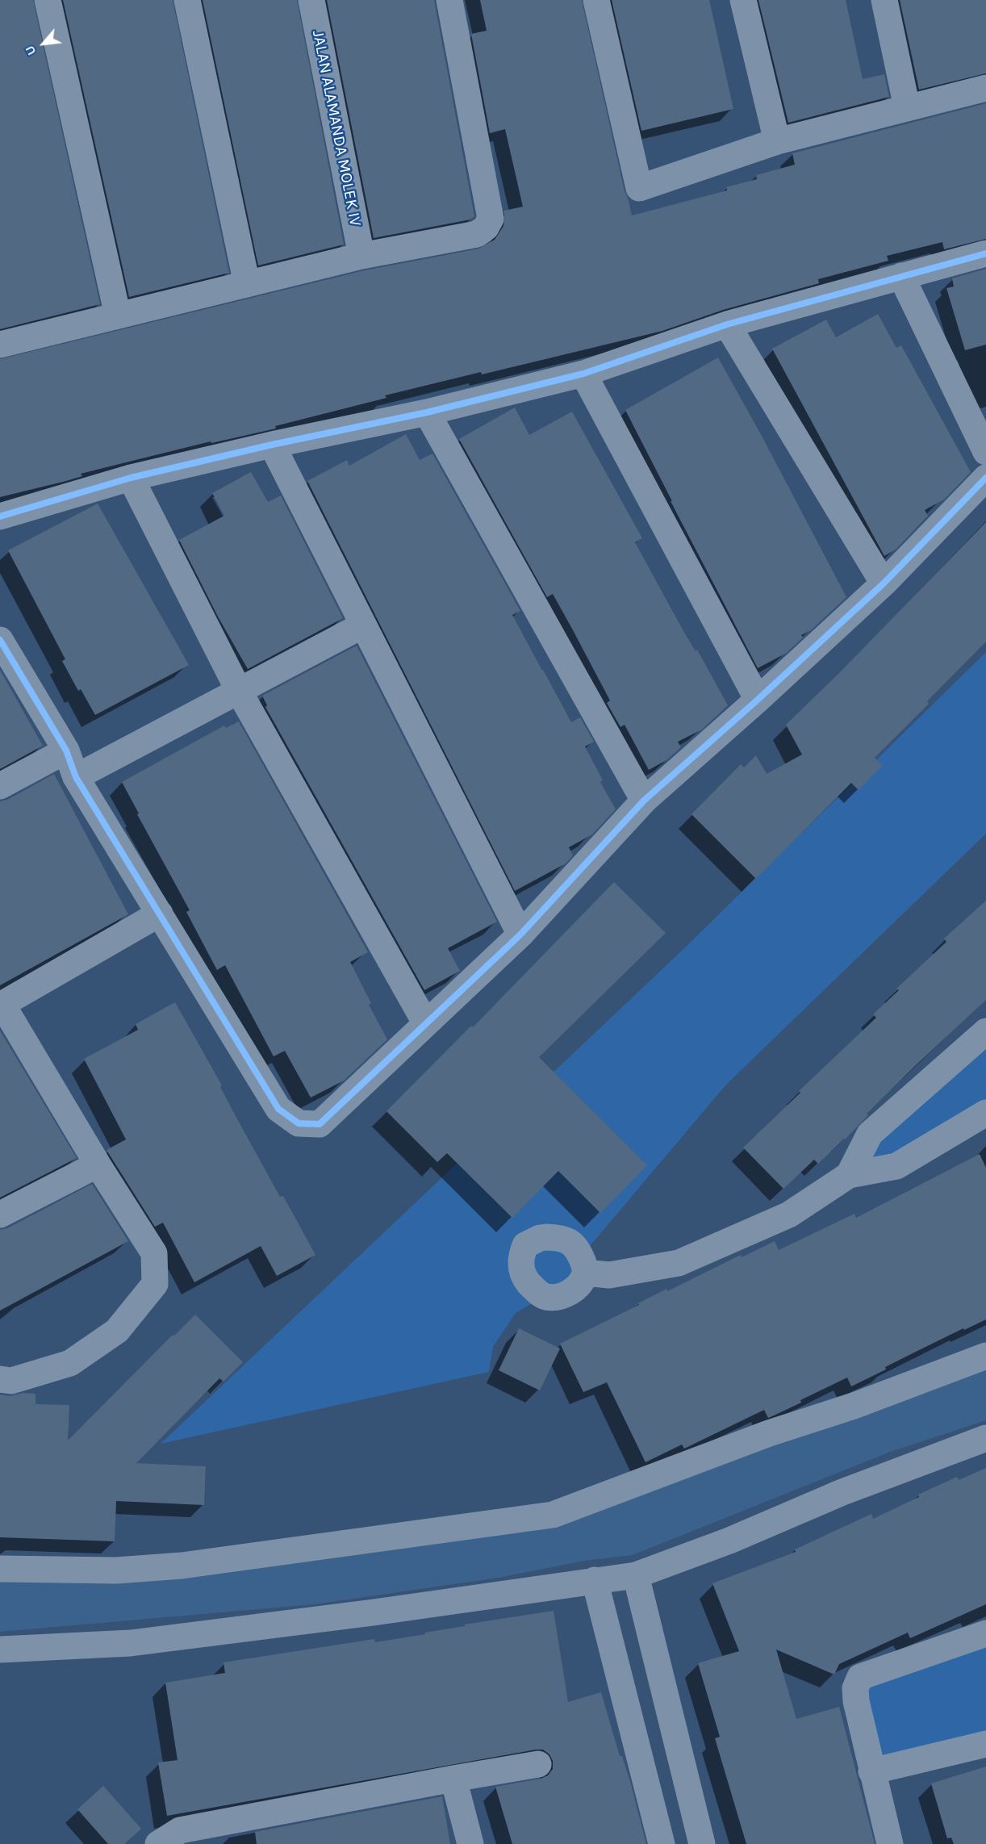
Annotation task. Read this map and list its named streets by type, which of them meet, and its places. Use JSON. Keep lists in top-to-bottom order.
{
  "streets": {
    "street": ["JALAN ALAMANDA MOLEK IV"]
  },
  "north": "bottom left"
}
